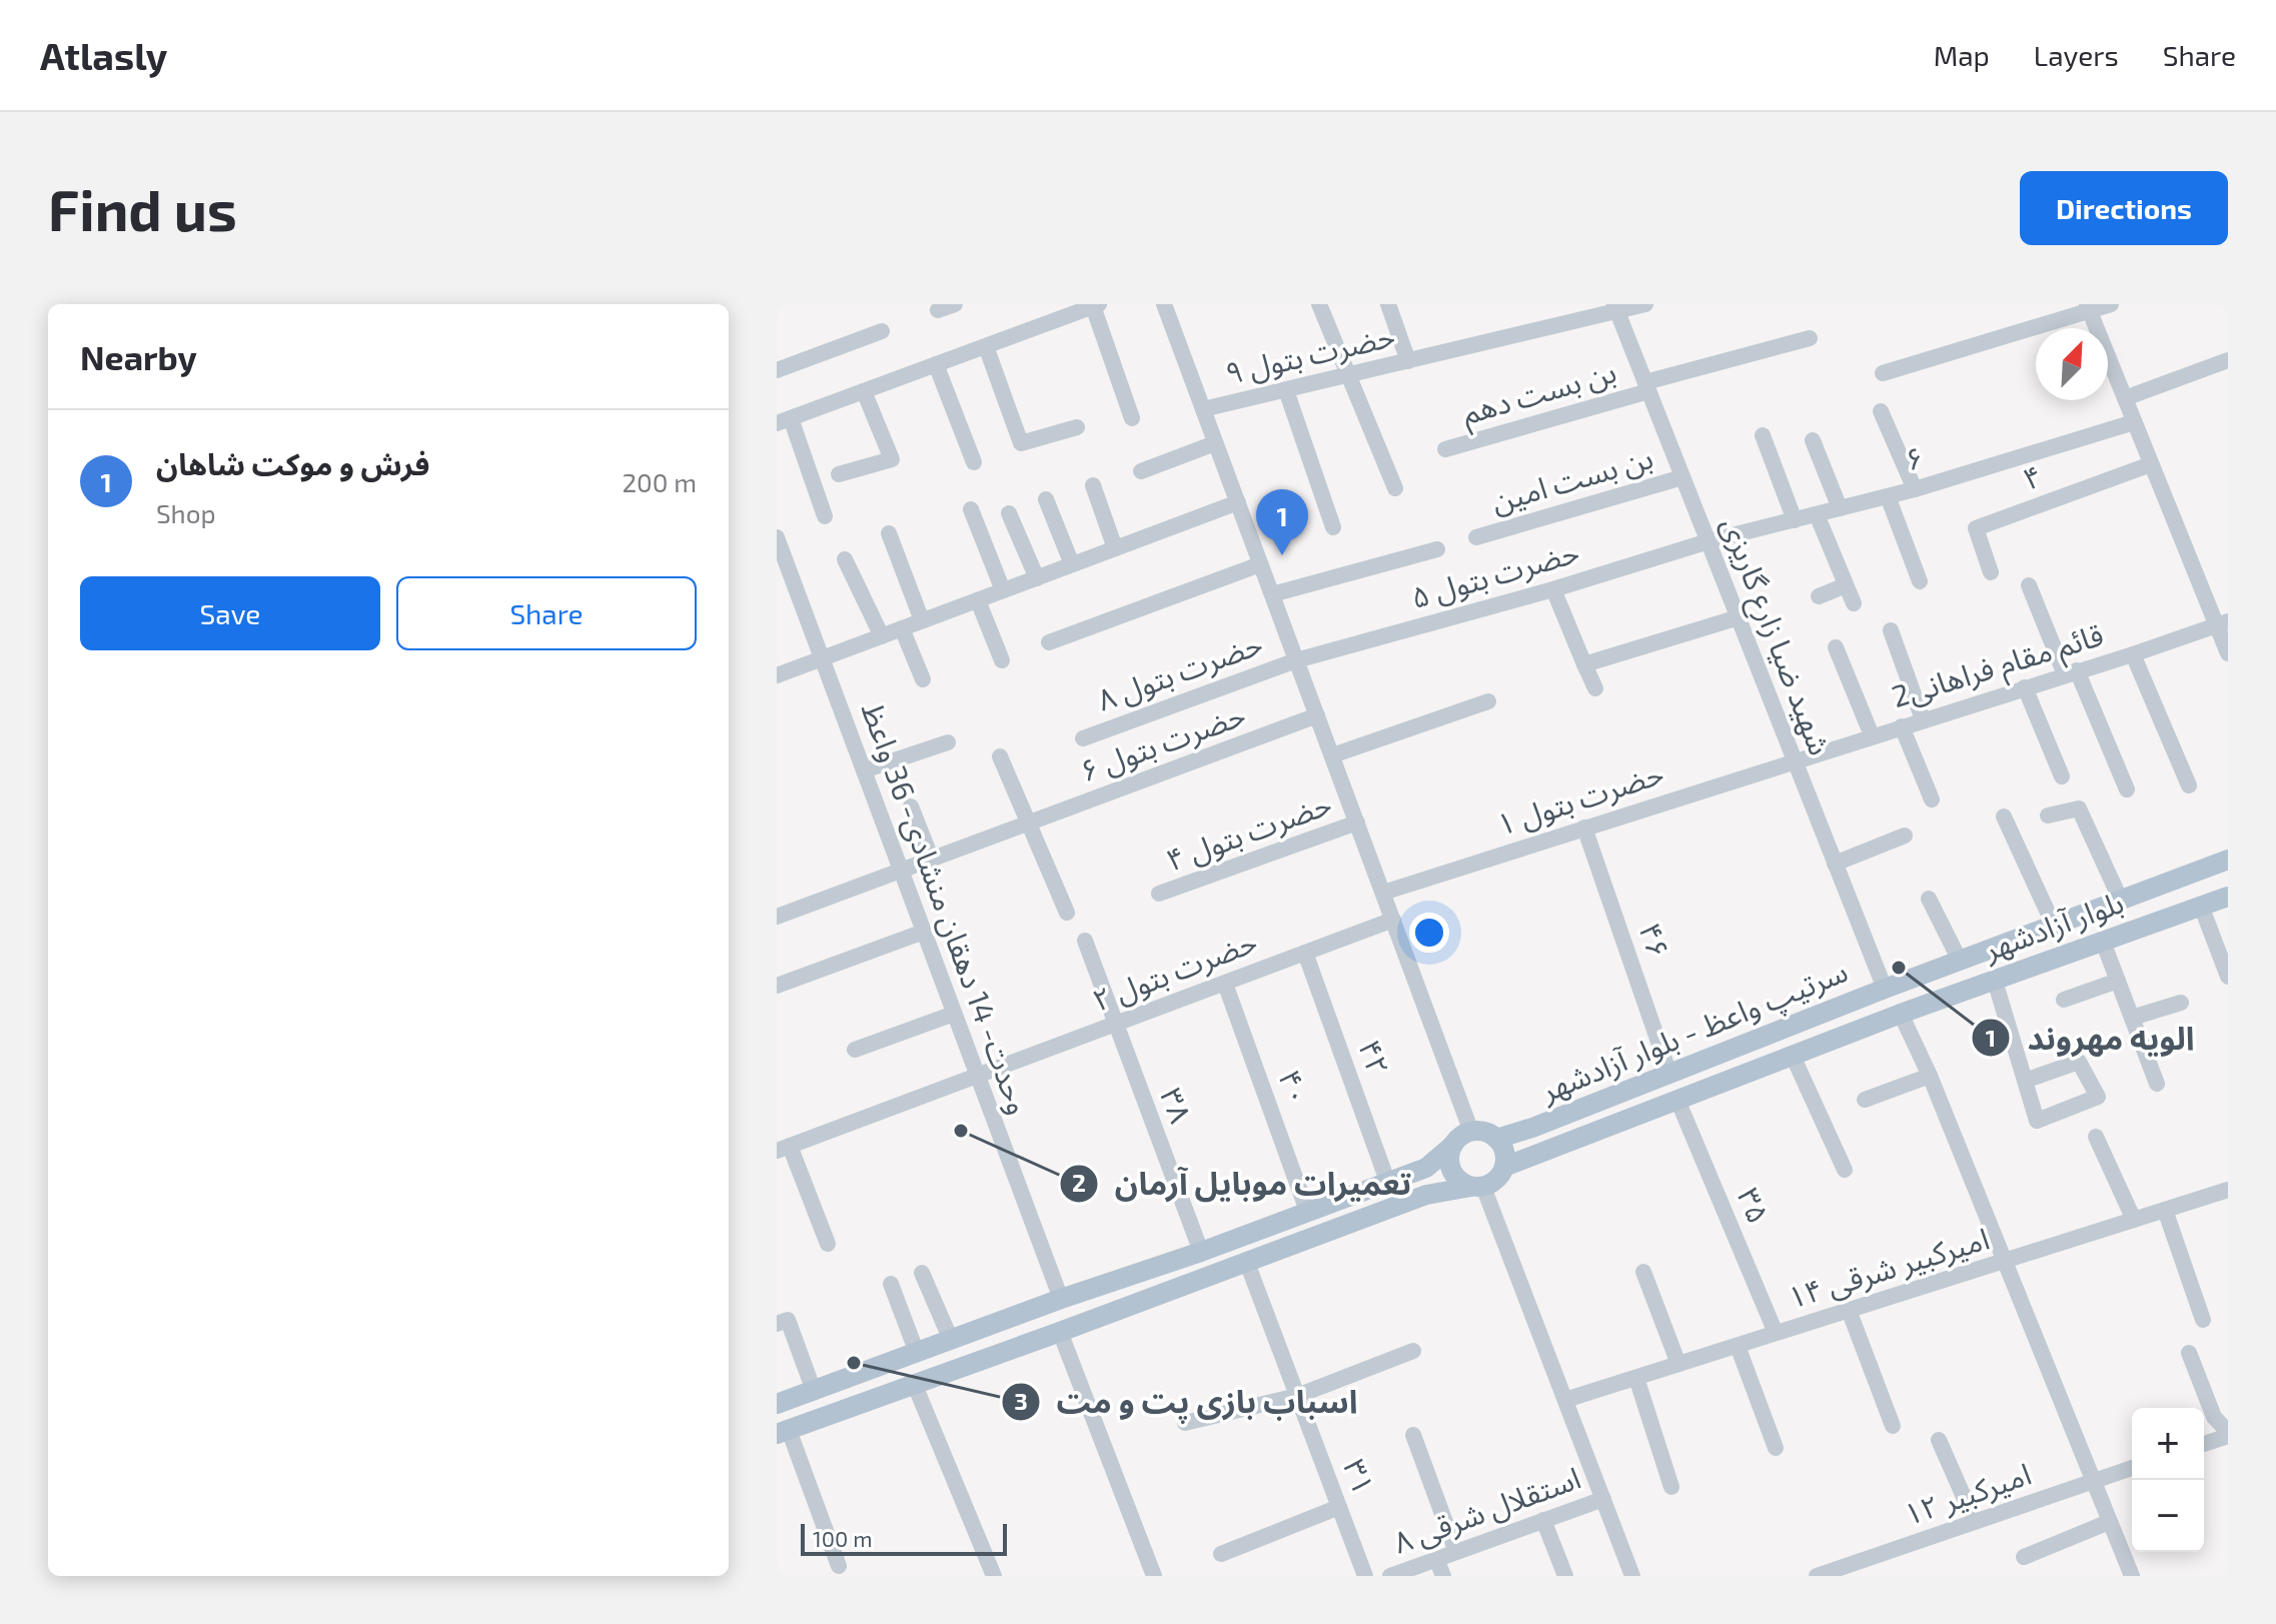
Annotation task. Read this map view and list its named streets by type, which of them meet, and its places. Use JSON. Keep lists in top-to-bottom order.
{
  "streets": {
    "main road": ["بلوار آزادشهر", "سرتیپ واعظ - بلوار آزادشهر"],
    "street": [
      "حضرت بتول ۹",
      "بن بست دهم",
      "۶",
      "۴",
      "بن بست امین",
      "حضرت بتول ۵",
      "شهید ضیا زارع گاریزی",
      "2قائم مقام فراهانی",
      "حضرت بتول ۸",
      "حضرت بتول ۶",
      "حضرت بتول ۱",
      "حضرت بتول ۴",
      "وحدت- 14 دهقان منشادی- 36 واعظ",
      "۴۶",
      "حضرت بتول ۲",
      "۴۲",
      "۴۰",
      "۳۸",
      "۳۵",
      "۱۴ امیرکبیر شرقی",
      "۳۱",
      "امیرکبیر ۱۲",
      "استقلال شرقی ۸"
    ]
  },
  "crossings": [
    ["حضرت بتول ۹", "شهید ضیا زارع گاریزی"],
    ["بن بست دهم", "شهید ضیا زارع گاریزی"],
    ["۶", "حضرت بتول ۵"],
    ["۶", "شهید ضیا زارع گاریزی"],
    ["بن بست امین", "شهید ضیا زارع گاریزی"],
    ["حضرت بتول ۵", "شهید ضیا زارع گاریزی"],
    ["حضرت بتول ۵", "حضرت بتول ۸"],
    ["شهید ضیا زارع گاریزی", "2قائم مقام فراهانی"],
    ["شهید ضیا زارع گاریزی", "حضرت بتول ۱"],
    ["شهید ضیا زارع گاریزی", "سرتیپ واعظ - بلوار آزادشهر"],
    ["2قائم مقام فراهانی", "حضرت بتول ۱"],
    ["حضرت بتول ۶", "وحدت- 14 دهقان منشادی- 36 واعظ"],
    ["حضرت بتول ۱", "۴۶"],
    ["وحدت- 14 دهقان منشادی- 36 واعظ", "حضرت بتول ۲"],
    ["بلوار آزادشهر", "سرتیپ واعظ - بلوار آزادشهر"],
    ["۴۶", "سرتیپ واعظ - بلوار آزادشهر"],
    ["حضرت بتول ۲", "۴۲"],
    ["حضرت بتول ۲", "۴۰"],
    ["حضرت بتول ۲", "۳۸"],
    ["سرتیپ واعظ - بلوار آزادشهر", "۳۵"],
    ["۳۵", "۱۴ امیرکبیر شرقی"]
  ],
  "places": ["الویه مهروند", "تعمیرات موبایل آرمان", "اسباب بازی پت و مت"],
  "scale_bar": "100 m",
  "north": "top right",
  "page": {
    "header": "Atlasly",
    "nav": ["Map", "Layers", "Share"],
    "buttons": [
      "Directions",
      ["Save", "Share"]
    ],
    "title": "Find us",
    "heading": "Nearby",
    "list": [
      {
        "mark": "1",
        "name": "فرش و موکت شاهان",
        "note": "Shop",
        "value": "200 m"
      }
    ],
    "pins": "1",
    "map_buttons": ["+", "−"],
    "scale": "100 m"
  }
}
